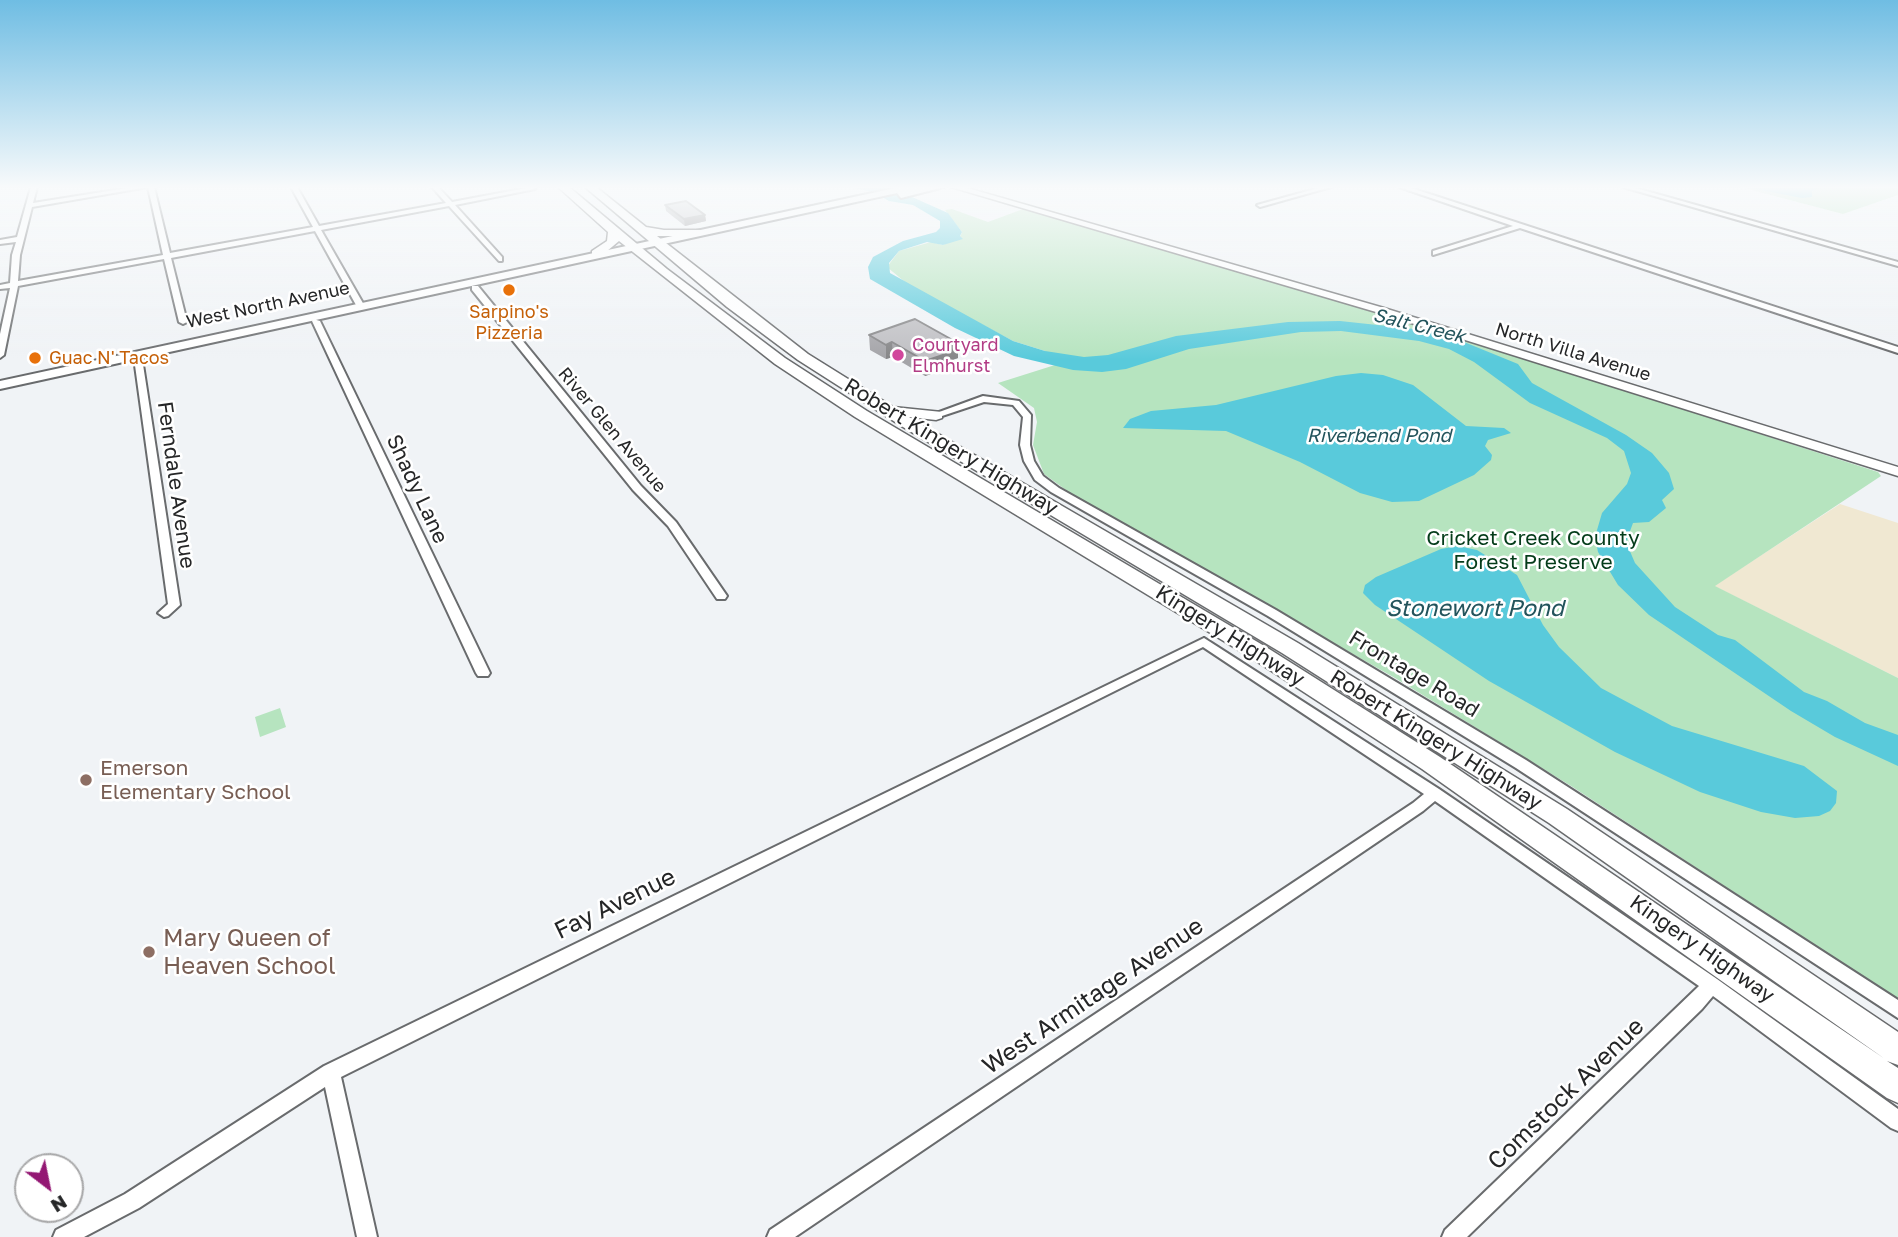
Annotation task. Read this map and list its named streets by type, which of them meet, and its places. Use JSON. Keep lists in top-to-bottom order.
{
  "streets": {
    "highway": ["Robert Kingery Highway", "Kingery Highway"],
    "main road": ["West North Avenue", "North Villa Avenue"],
    "street": [
      "River Glen Avenue",
      "Ferndale Avenue",
      "Shady Lane",
      "Frontage Road",
      "Fay Avenue",
      "West Armitage Avenue",
      "Comstock Avenue"
    ]
  },
  "crossings": [
    ["West North Avenue", "Kingery Highway"],
    ["Robert Kingery Highway", "Kingery Highway"]
  ],
  "water": ["Salt Creek", "Riverbend Pond", "Stonewort Pond"],
  "parks": ["Cricket Creek County Forest Preserve"],
  "places": [
    "Sarpino's Pizzeria",
    "Courtyard Elmhurst",
    "Guac N' Tacos",
    "Emerson Elementary School",
    "Mary Queen of Heaven School"
  ],
  "north": "bottom right"
}
